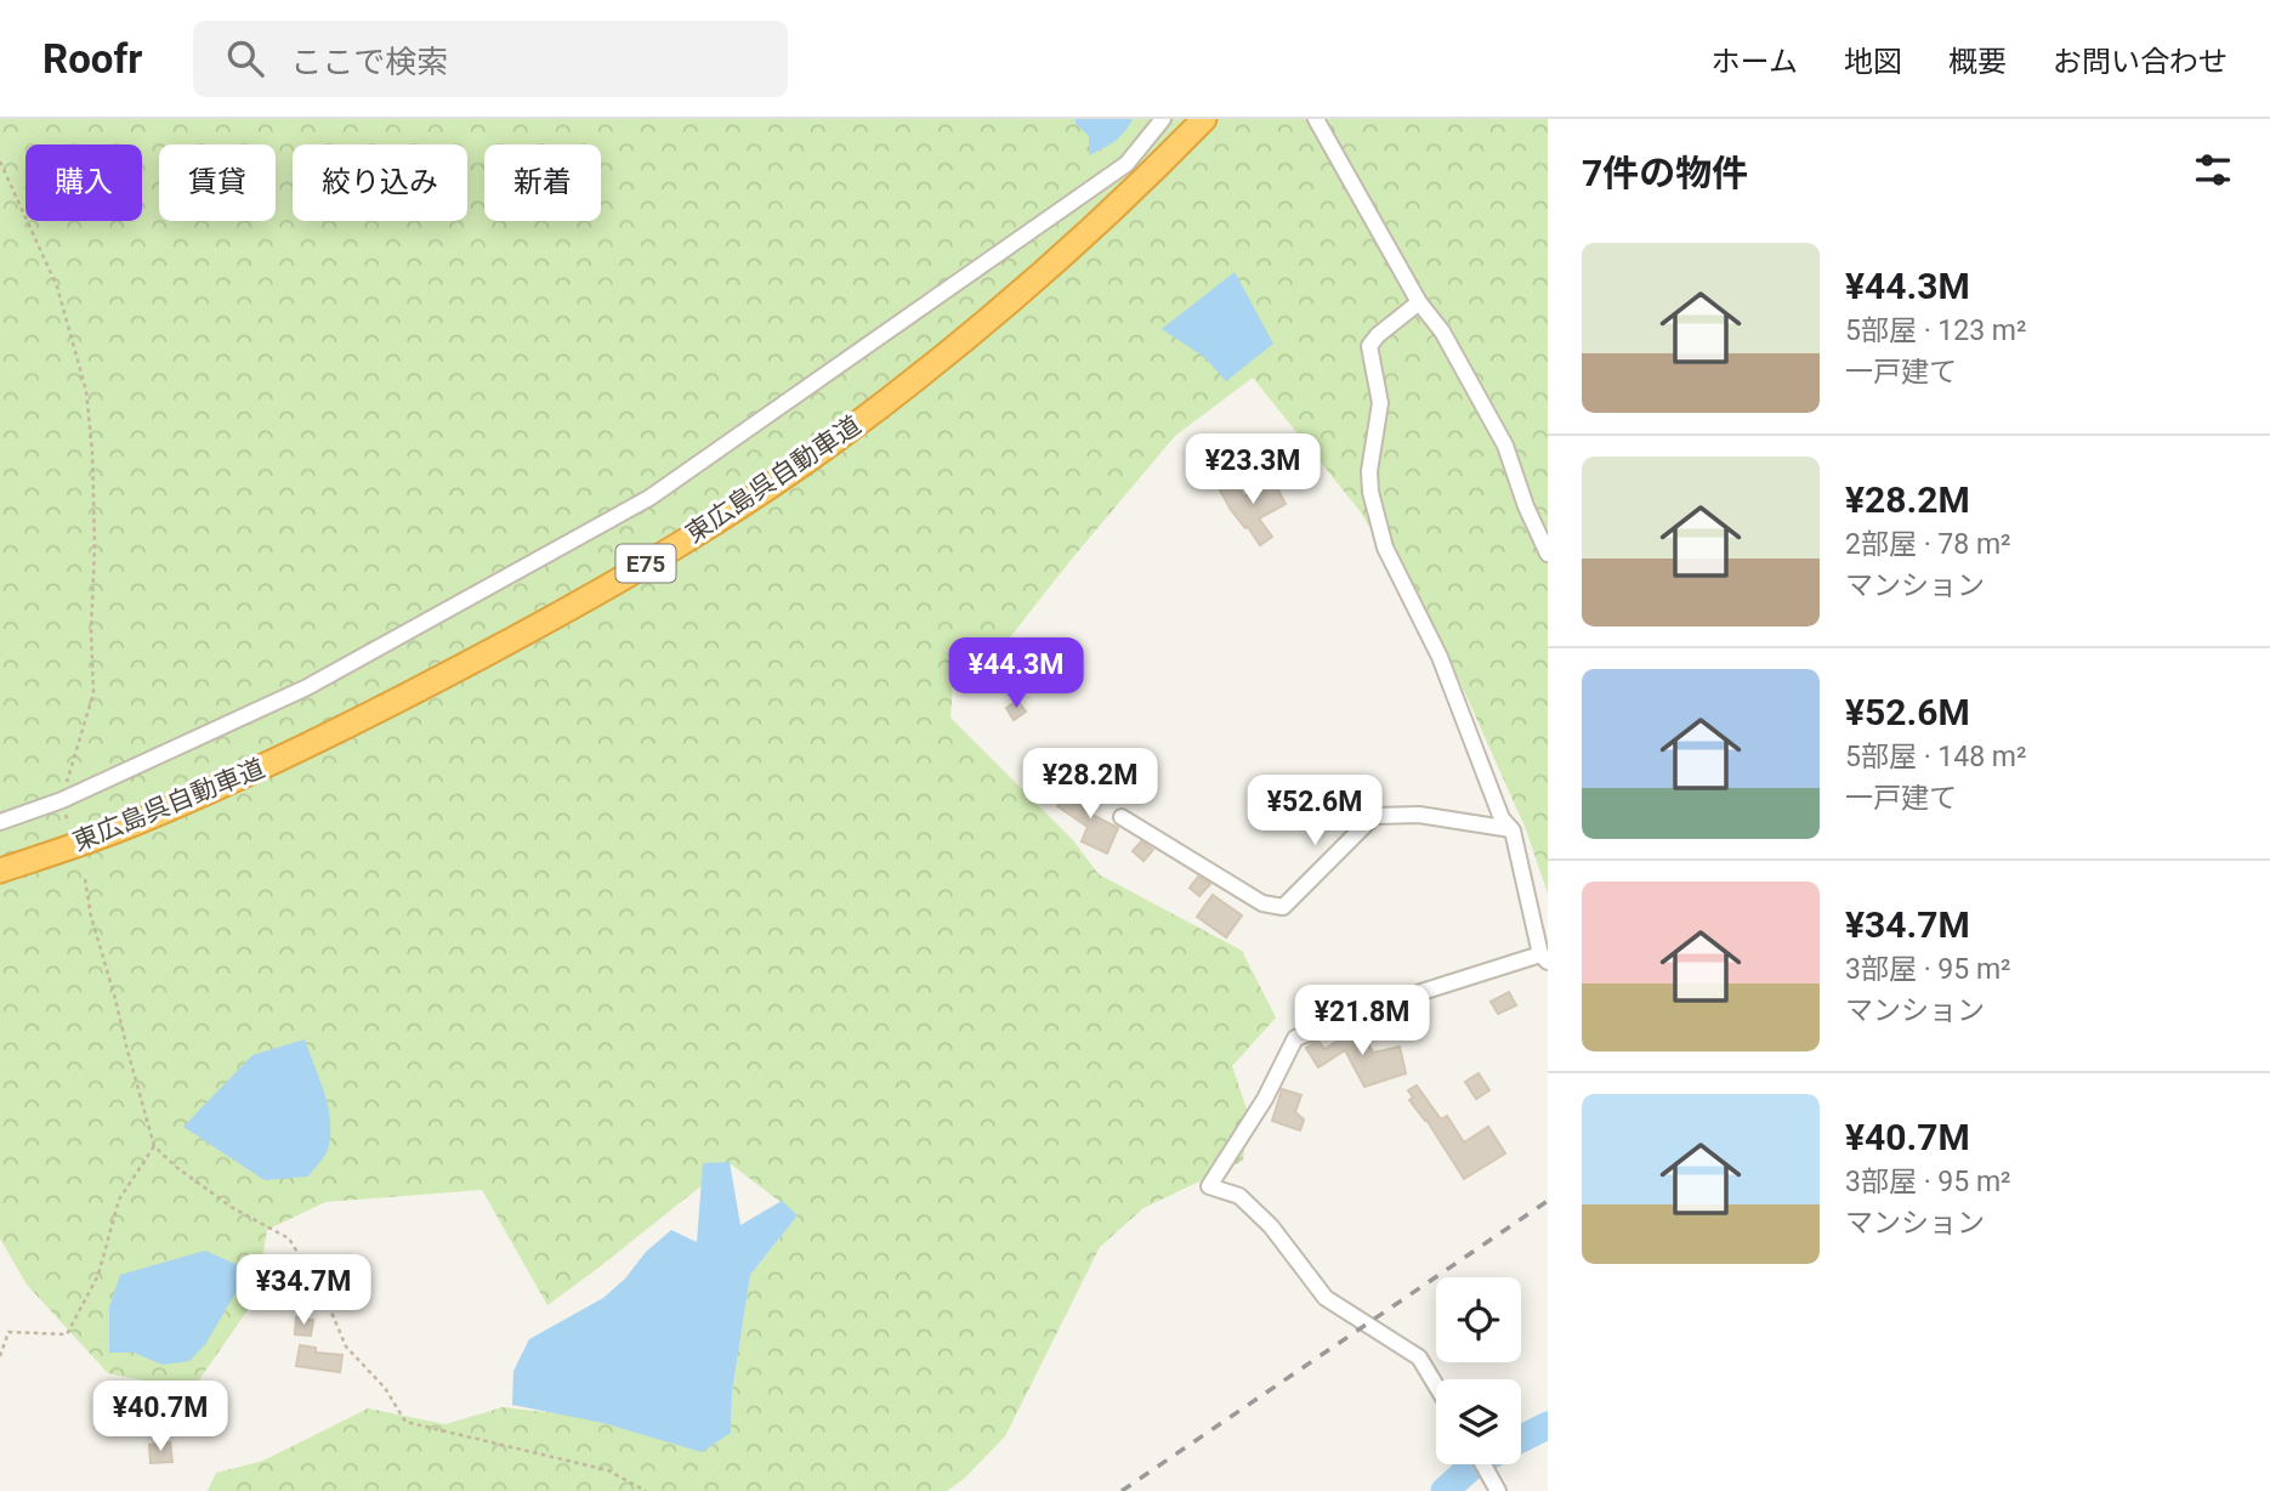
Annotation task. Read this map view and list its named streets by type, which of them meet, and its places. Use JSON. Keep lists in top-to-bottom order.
{
  "streets": {
    "highway": ["東広島呉自動車道", "E75"]
  },
  "page": {
    "header": "Roofr",
    "search": "ここで検索",
    "nav": [
      "ホーム",
      "地図",
      "概要",
      "お問い合わせ"
    ],
    "heading": "7件の物件",
    "chip": [
      "購入",
      "賃貸",
      "絞り込み",
      "新着"
    ],
    "list": [
      {
        "name": "¥44.3M",
        "note": "5部屋 · 123 m² · 一戸建て"
      },
      {
        "name": "¥28.2M",
        "note": "2部屋 · 78 m² · マンション"
      },
      {
        "name": "¥52.6M",
        "note": "5部屋 · 148 m² · 一戸建て"
      },
      {
        "name": "¥34.7M",
        "note": "3部屋 · 95 m² · マンション"
      },
      {
        "name": "¥40.7M",
        "note": "3部屋 · 95 m² · マンション"
      }
    ],
    "price": [
      "¥23.3M",
      "¥44.3M",
      "¥28.2M",
      "¥52.6M",
      "¥21.8M",
      "¥34.7M",
      "¥40.7M"
    ]
  }
}
